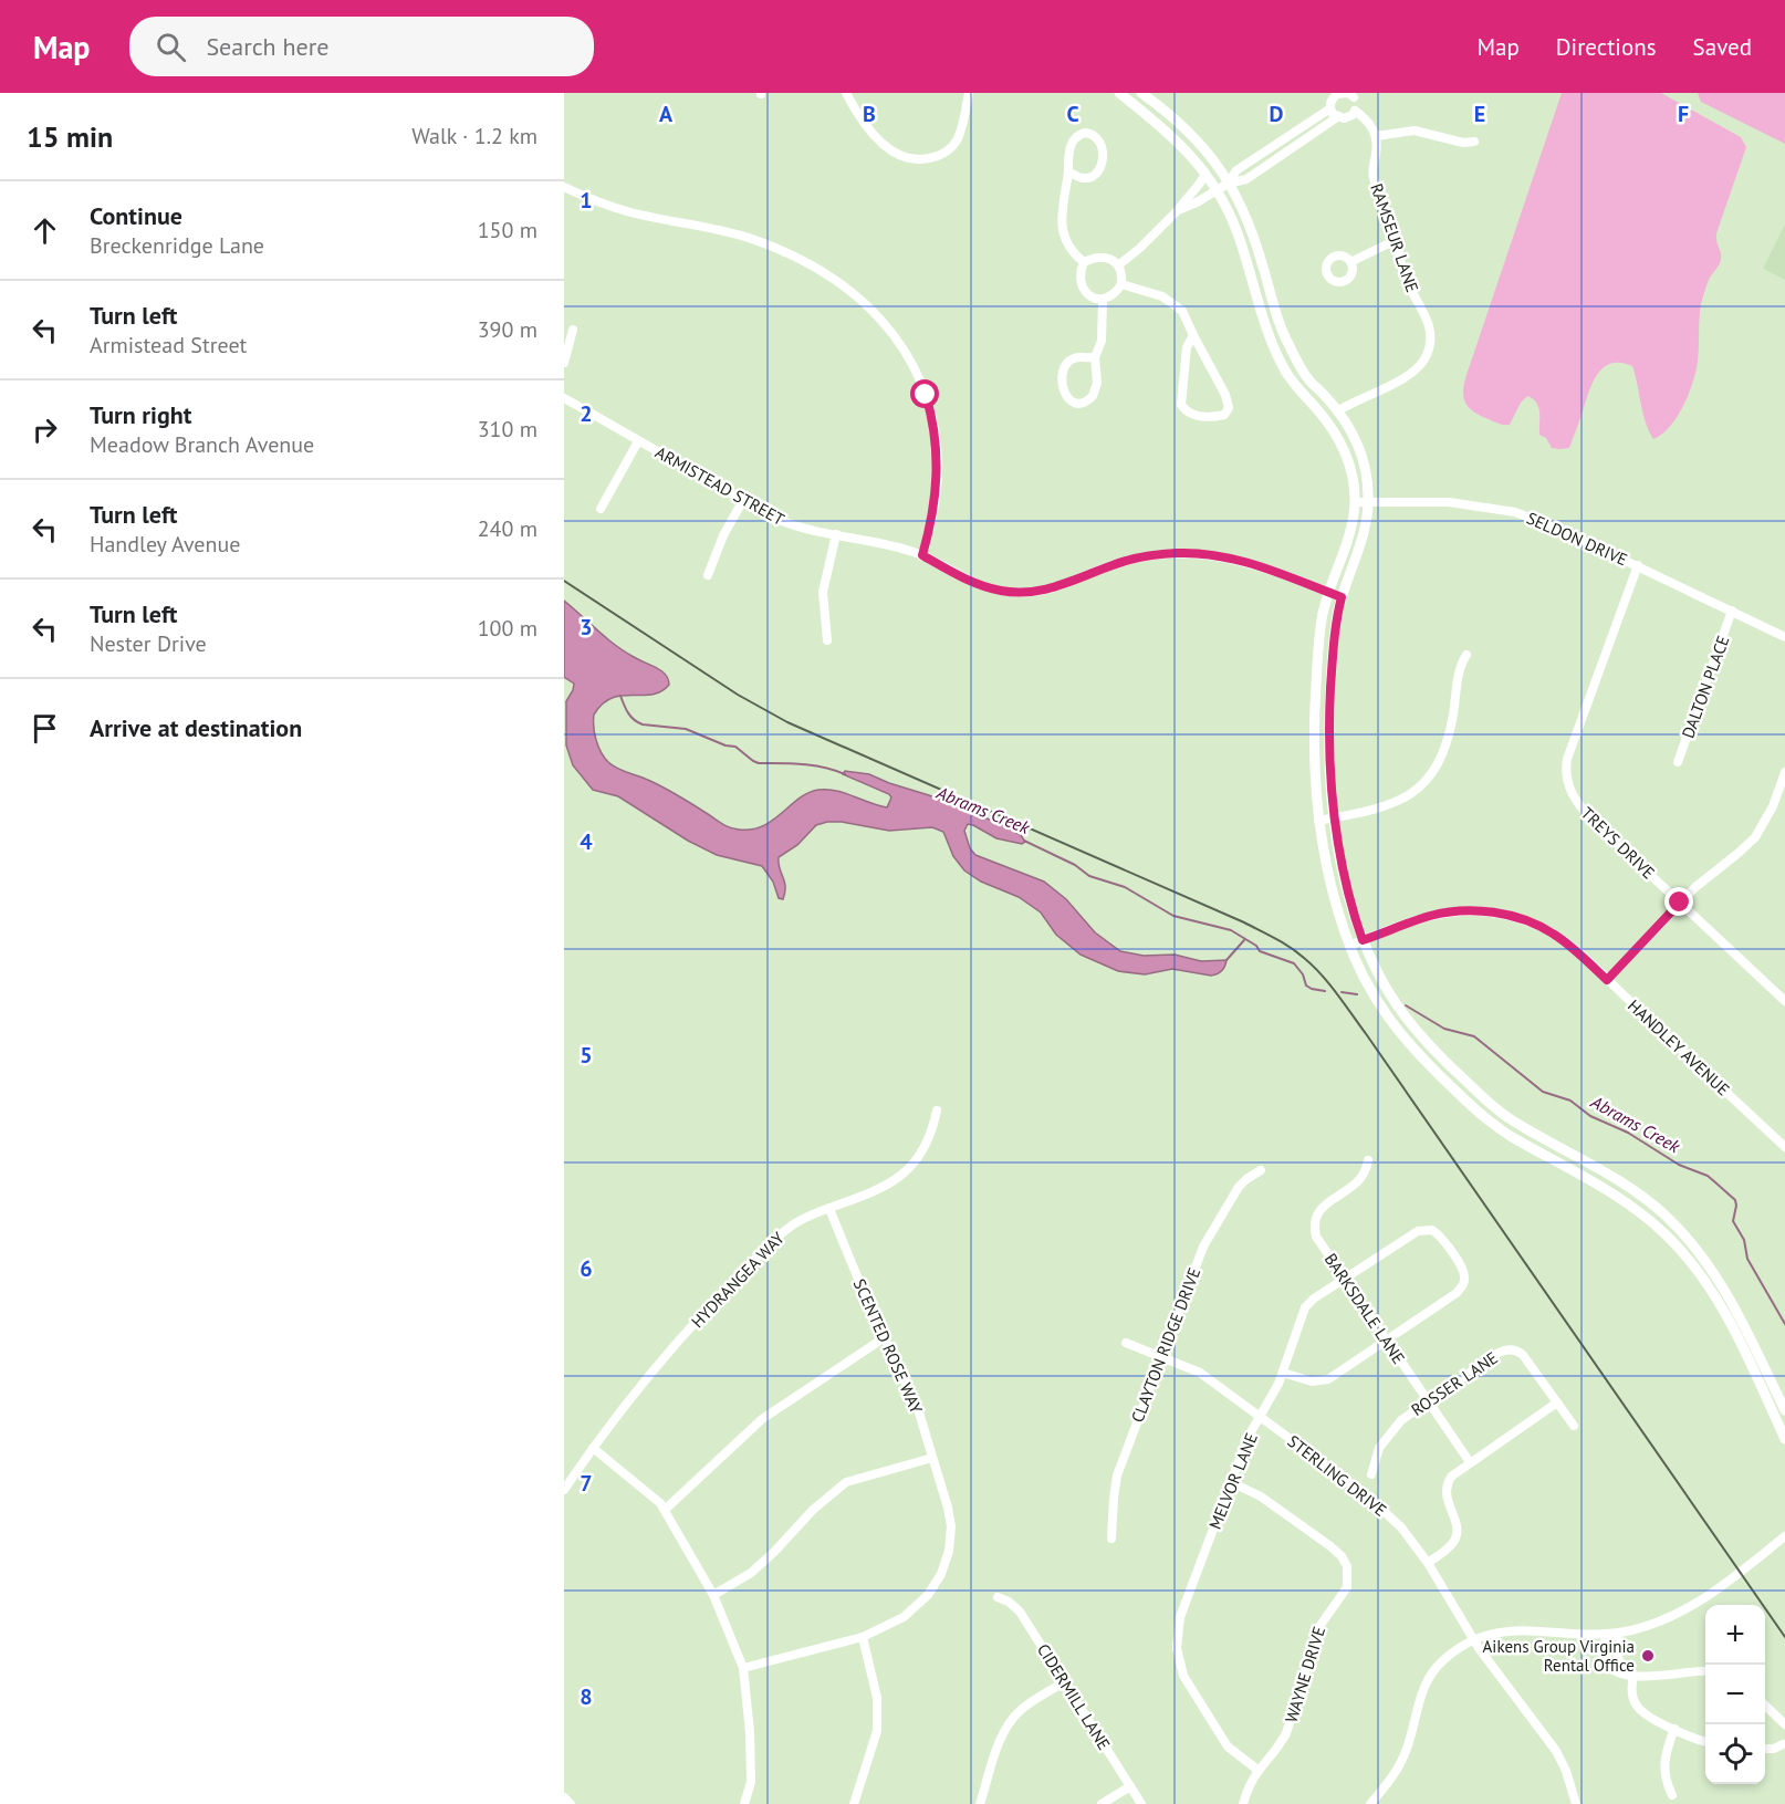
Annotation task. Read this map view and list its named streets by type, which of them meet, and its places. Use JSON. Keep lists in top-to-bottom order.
{
  "streets": {
    "street": [
      "RAMSEUR LANE",
      "ARMISTEAD STREET",
      "SELDON DRIVE",
      "DALTON PLACE",
      "TREYS DRIVE",
      "HANDLEY AVENUE",
      "HYDRANGEA WAY",
      "BARKSDALE LANE",
      "CLAYTON RIDGE DRIVE",
      "SCENTED ROSE WAY",
      "ROSSER LANE",
      "STERLING DRIVE",
      "MELVOR LANE",
      "WAYNE DRIVE",
      "CIDERMILL LANE"
    ]
  },
  "crossings": [
    ["SELDON DRIVE", "DALTON PLACE"],
    ["SELDON DRIVE", "TREYS DRIVE"],
    ["HYDRANGEA WAY", "SCENTED ROSE WAY"],
    ["BARKSDALE LANE", "ROSSER LANE"],
    ["BARKSDALE LANE", "MELVOR LANE"],
    ["CLAYTON RIDGE DRIVE", "STERLING DRIVE"],
    ["STERLING DRIVE", "MELVOR LANE"],
    ["MELVOR LANE", "WAYNE DRIVE"]
  ],
  "water": ["Abrams Creek"],
  "places": ["Aikens Group Virginia Rental Office"],
  "page": {
    "header": "Map",
    "search": "Search here",
    "nav": ["Map", "Directions", "Saved"],
    "heading": ["15 min", "Walk · 1.2 km"],
    "list": [
      ["Continue", "Breckenridge Lane", "150 m"],
      ["Turn left", "Armistead Street", "390 m"],
      ["Turn right", "Meadow Branch Avenue", "310 m"],
      ["Turn left", "Handley Avenue", "240 m"],
      ["Turn left", "Nester Drive", "100 m"],
      "Arrive at destination"
    ],
    "map_buttons": ["+", "−"]
  },
  "grid": {
    "columns": [
      "A",
      "B",
      "C",
      "D",
      "E",
      "F"
    ],
    "rows": [
      "1",
      "2",
      "3",
      "4",
      "5",
      "6",
      "7",
      "8"
    ]
  }
}
